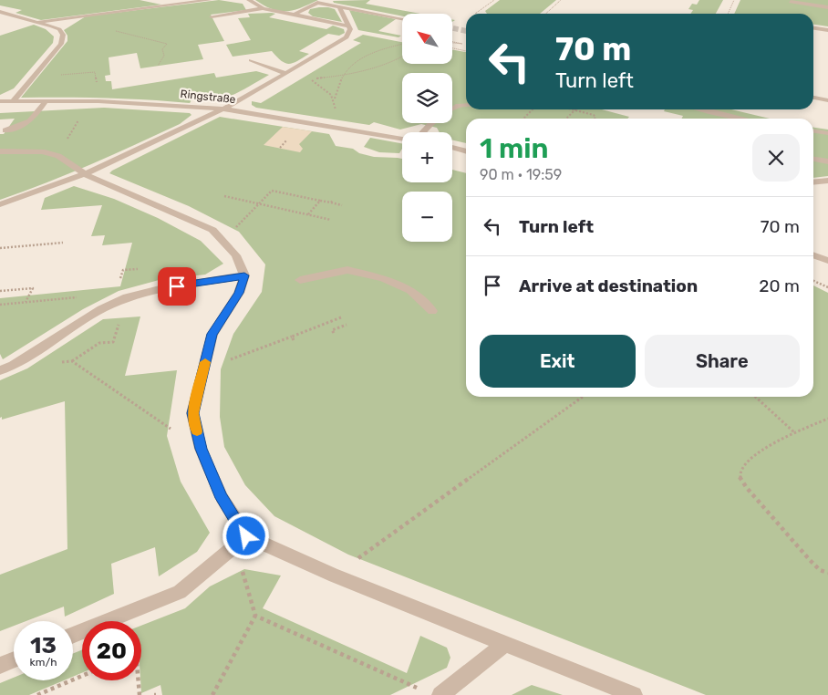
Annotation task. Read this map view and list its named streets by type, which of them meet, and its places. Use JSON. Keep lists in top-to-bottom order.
{
  "streets": {
    "lane": ["Ringstraße"]
  },
  "north": "top left",
  "page": {
    "map_buttons": ["+", "−"],
    "turn": ["70 m", "Turn left"],
    "heading": ["1 min", "90 m · 19:59"],
    "list": [
      {
        "name": "Turn left",
        "value": "70 m"
      },
      {
        "name": "Arrive at destination",
        "value": "20 m"
      }
    ],
    "buttons": ["Exit", "Share"],
    "speed": "13 km/h",
    "limit": "20"
  }
}
